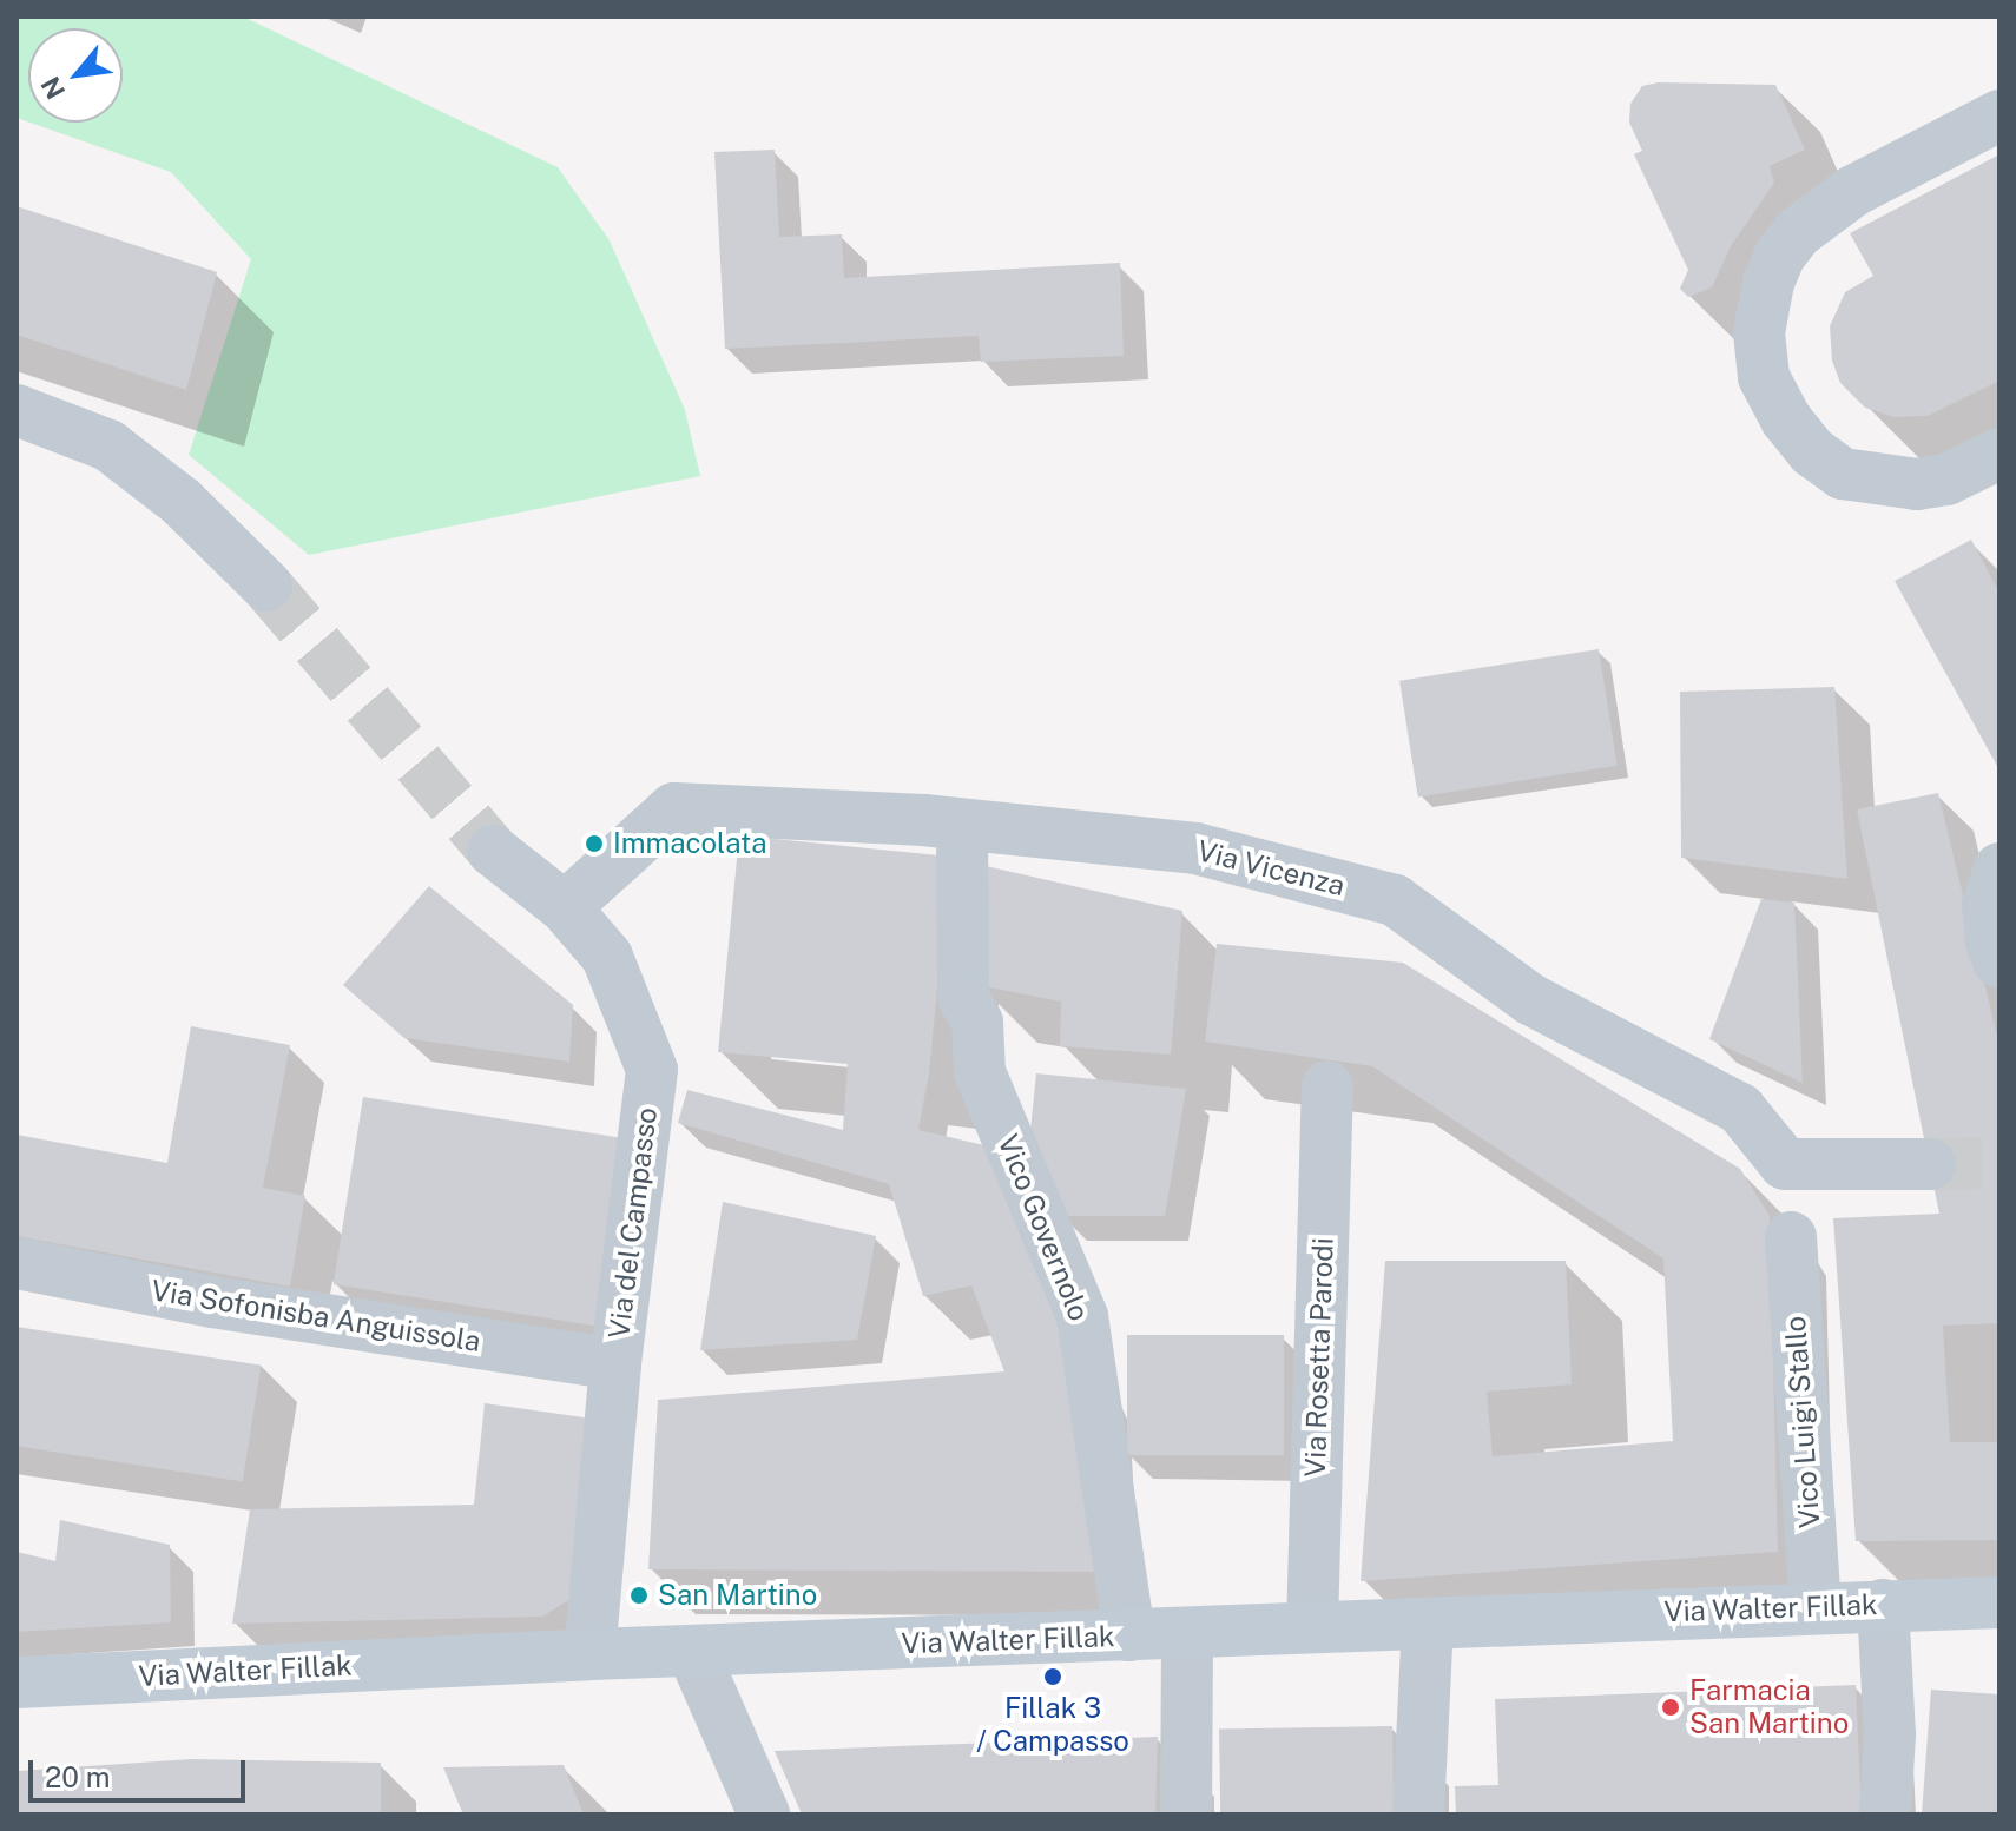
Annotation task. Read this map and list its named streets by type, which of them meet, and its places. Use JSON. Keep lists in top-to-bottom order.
{
  "streets": {
    "main road": ["Via Walter Fillak"],
    "street": [
      "Via Vicenza",
      "Via del Campasso",
      "Vico Governolo",
      "Via Sofonisba Anguissola",
      "Via Rosetta Parodi",
      "Vico Luigi Stallo"
    ]
  },
  "crossings": [
    ["Via Vicenza", "Via del Campasso"],
    ["Via Vicenza", "Vico Governolo"],
    ["Via del Campasso", "Via Sofonisba Anguissola"],
    ["Via del Campasso", "Via Walter Fillak"],
    ["Vico Governolo", "Via Walter Fillak"],
    ["Via Rosetta Parodi", "Via Walter Fillak"],
    ["Vico Luigi Stallo", "Via Walter Fillak"]
  ],
  "places": [
    "Immacolata",
    "San Martino",
    "Fillak 3 / Campasso",
    "Farmacia San Martino"
  ],
  "scale_bar": "20 m",
  "north": "bottom left"
}
